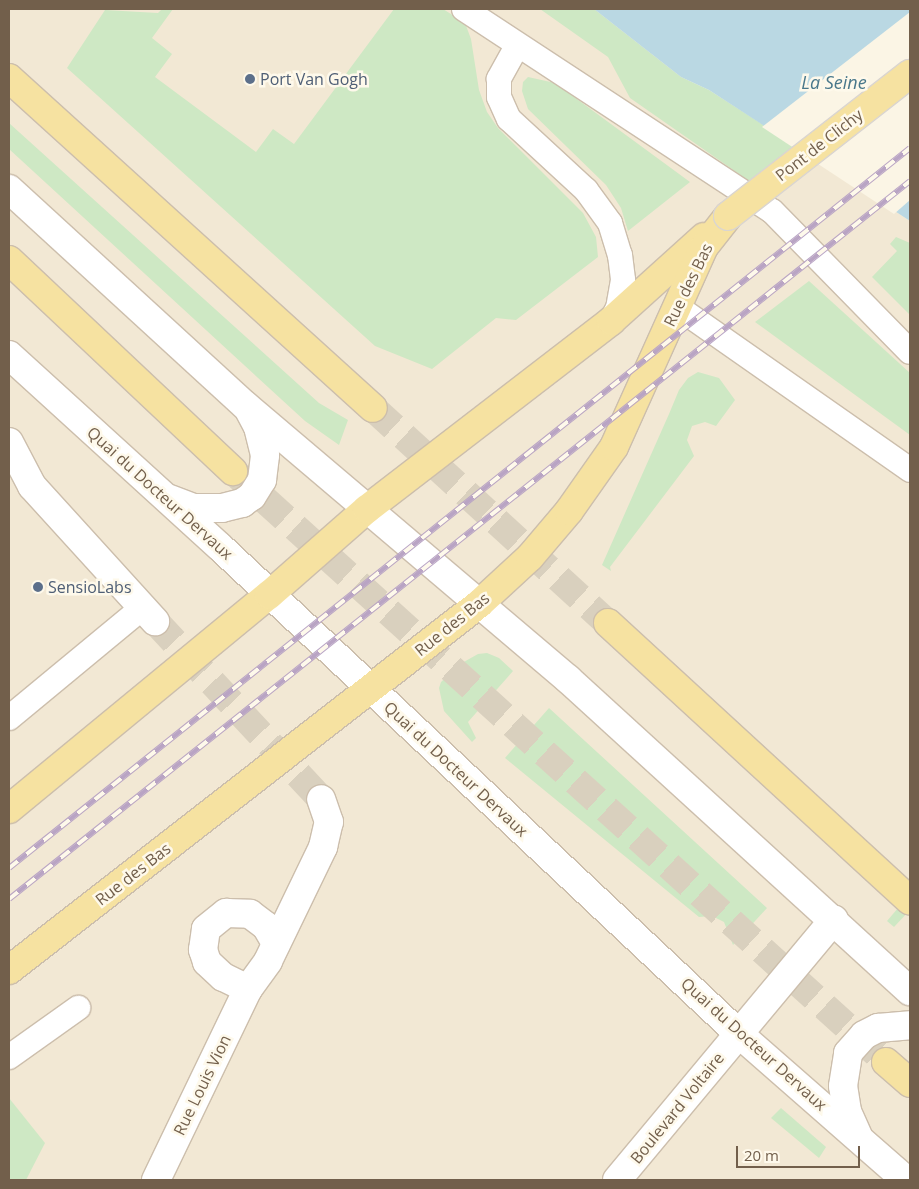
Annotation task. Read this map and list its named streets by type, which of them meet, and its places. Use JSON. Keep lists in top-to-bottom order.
{
  "streets": {
    "main road": [
      "Pont de Clichy",
      "Rue des Bas",
      "Quai du Docteur Dervaux",
      "Rue Louis Vion",
      "Boulevard Voltaire"
    ]
  },
  "crossings": [
    ["Pont de Clichy", "Rue des Bas"],
    ["Rue des Bas", "Quai du Docteur Dervaux"],
    ["Quai du Docteur Dervaux", "Boulevard Voltaire"]
  ],
  "water": ["La Seine"],
  "places": ["Port Van Gogh", "SensioLabs"],
  "scale_bar": "20 m"
}
